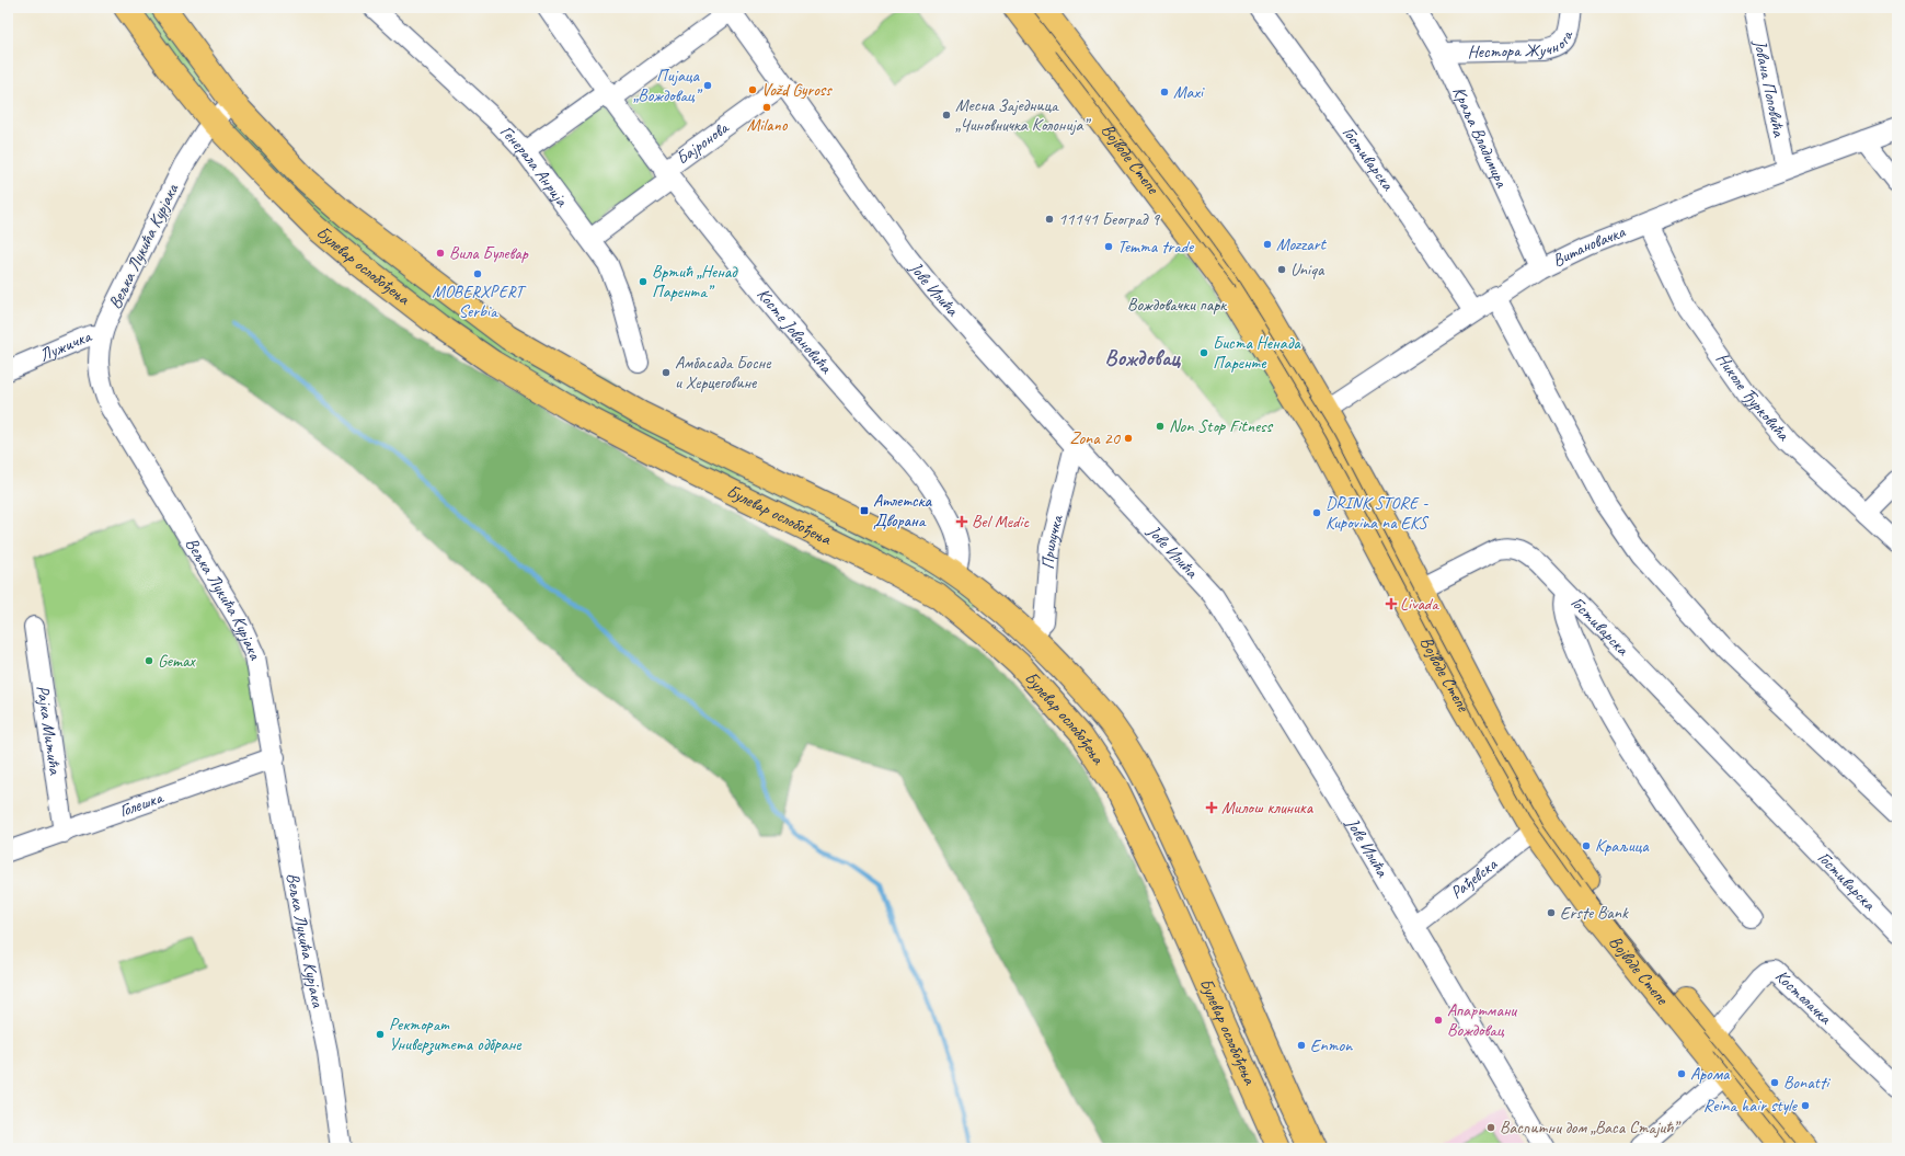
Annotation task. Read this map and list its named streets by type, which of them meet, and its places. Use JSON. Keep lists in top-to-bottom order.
{
  "streets": {
    "main road": ["Војводе Степе", "Булевар ослобођења"],
    "street": [
      "Нестора Жучнога",
      "Јована Поповића",
      "Краља Владимира",
      "Бајронова",
      "Гостиварска",
      "Генерала Анрија",
      "Вељка Лукића Курјака",
      "Витановачка",
      "Јове Илића",
      "Косте Јовановића",
      "Лужичка",
      "Николе Ђурковића",
      "Прилучка",
      "Рајка Митића",
      "Голешка",
      "Рађевска",
      "Костолачка"
    ]
  },
  "crossings": [
    ["Нестора Жучнога", "Краља Владимира"],
    ["Јована Поповића", "Витановачка"],
    ["Краља Владимира", "Витановачка"],
    ["Бајронова", "Генерала Анрија"],
    ["Бајронова", "Јове Илића"],
    ["Бајронова", "Косте Јовановића"],
    ["Гостиварска", "Витановачка"],
    ["Војводе Степе", "Витановачка"],
    ["Војводе Степе", "Рађевска"],
    ["Војводе Степе", "Костолачка"],
    ["Вељка Лукића Курјака", "Булевар ослобођења"],
    ["Вељка Лукића Курјака", "Лужичка"],
    ["Вељка Лукића Курјака", "Голешка"],
    ["Витановачка", "Николе Ђурковића"],
    ["Булевар ослобођења", "Косте Јовановића"],
    ["Булевар ослобођења", "Прилучка"],
    ["Јове Илића", "Прилучка"],
    ["Јове Илића", "Рађевска"],
    ["Рајка Митића", "Голешка"]
  ],
  "districts": ["Вождовац"],
  "parks": ["Вождовачки парк"],
  "places": {
    "other": [
      "Пијаца „Вождовац”",
      "Vožd Gyross",
      "Maxi",
      "Milano",
      "Месна Заједница „Чиновничка Колонија”",
      "11141 Београд 9",
      "Mozzart",
      "Temma trade",
      "Вила Булевар",
      "Uniqa",
      "MOBERXPERT Serbia",
      "Вртић „Ненад Парента”",
      "Биста Ненада Паренте",
      "Амбасада Босне и Херцеговине",
      "Non Stop Fitness",
      "Zona 20",
      "DRINK STORE - Kupovina na EKS",
      "Gemax",
      "Краљица",
      "Erste Bank",
      "Апартмани Вождовац",
      "Ректорат Универзитета одбране",
      "Enmon",
      "Арома",
      "Bonatti",
      "Reina hair style",
      "Васпитни дом „Васа Стајић”"
    ],
    "transit": ["Атлетска Дворана"],
    "health": ["Bel Medic", "Livada", "Милош клиника"]
  }
}
